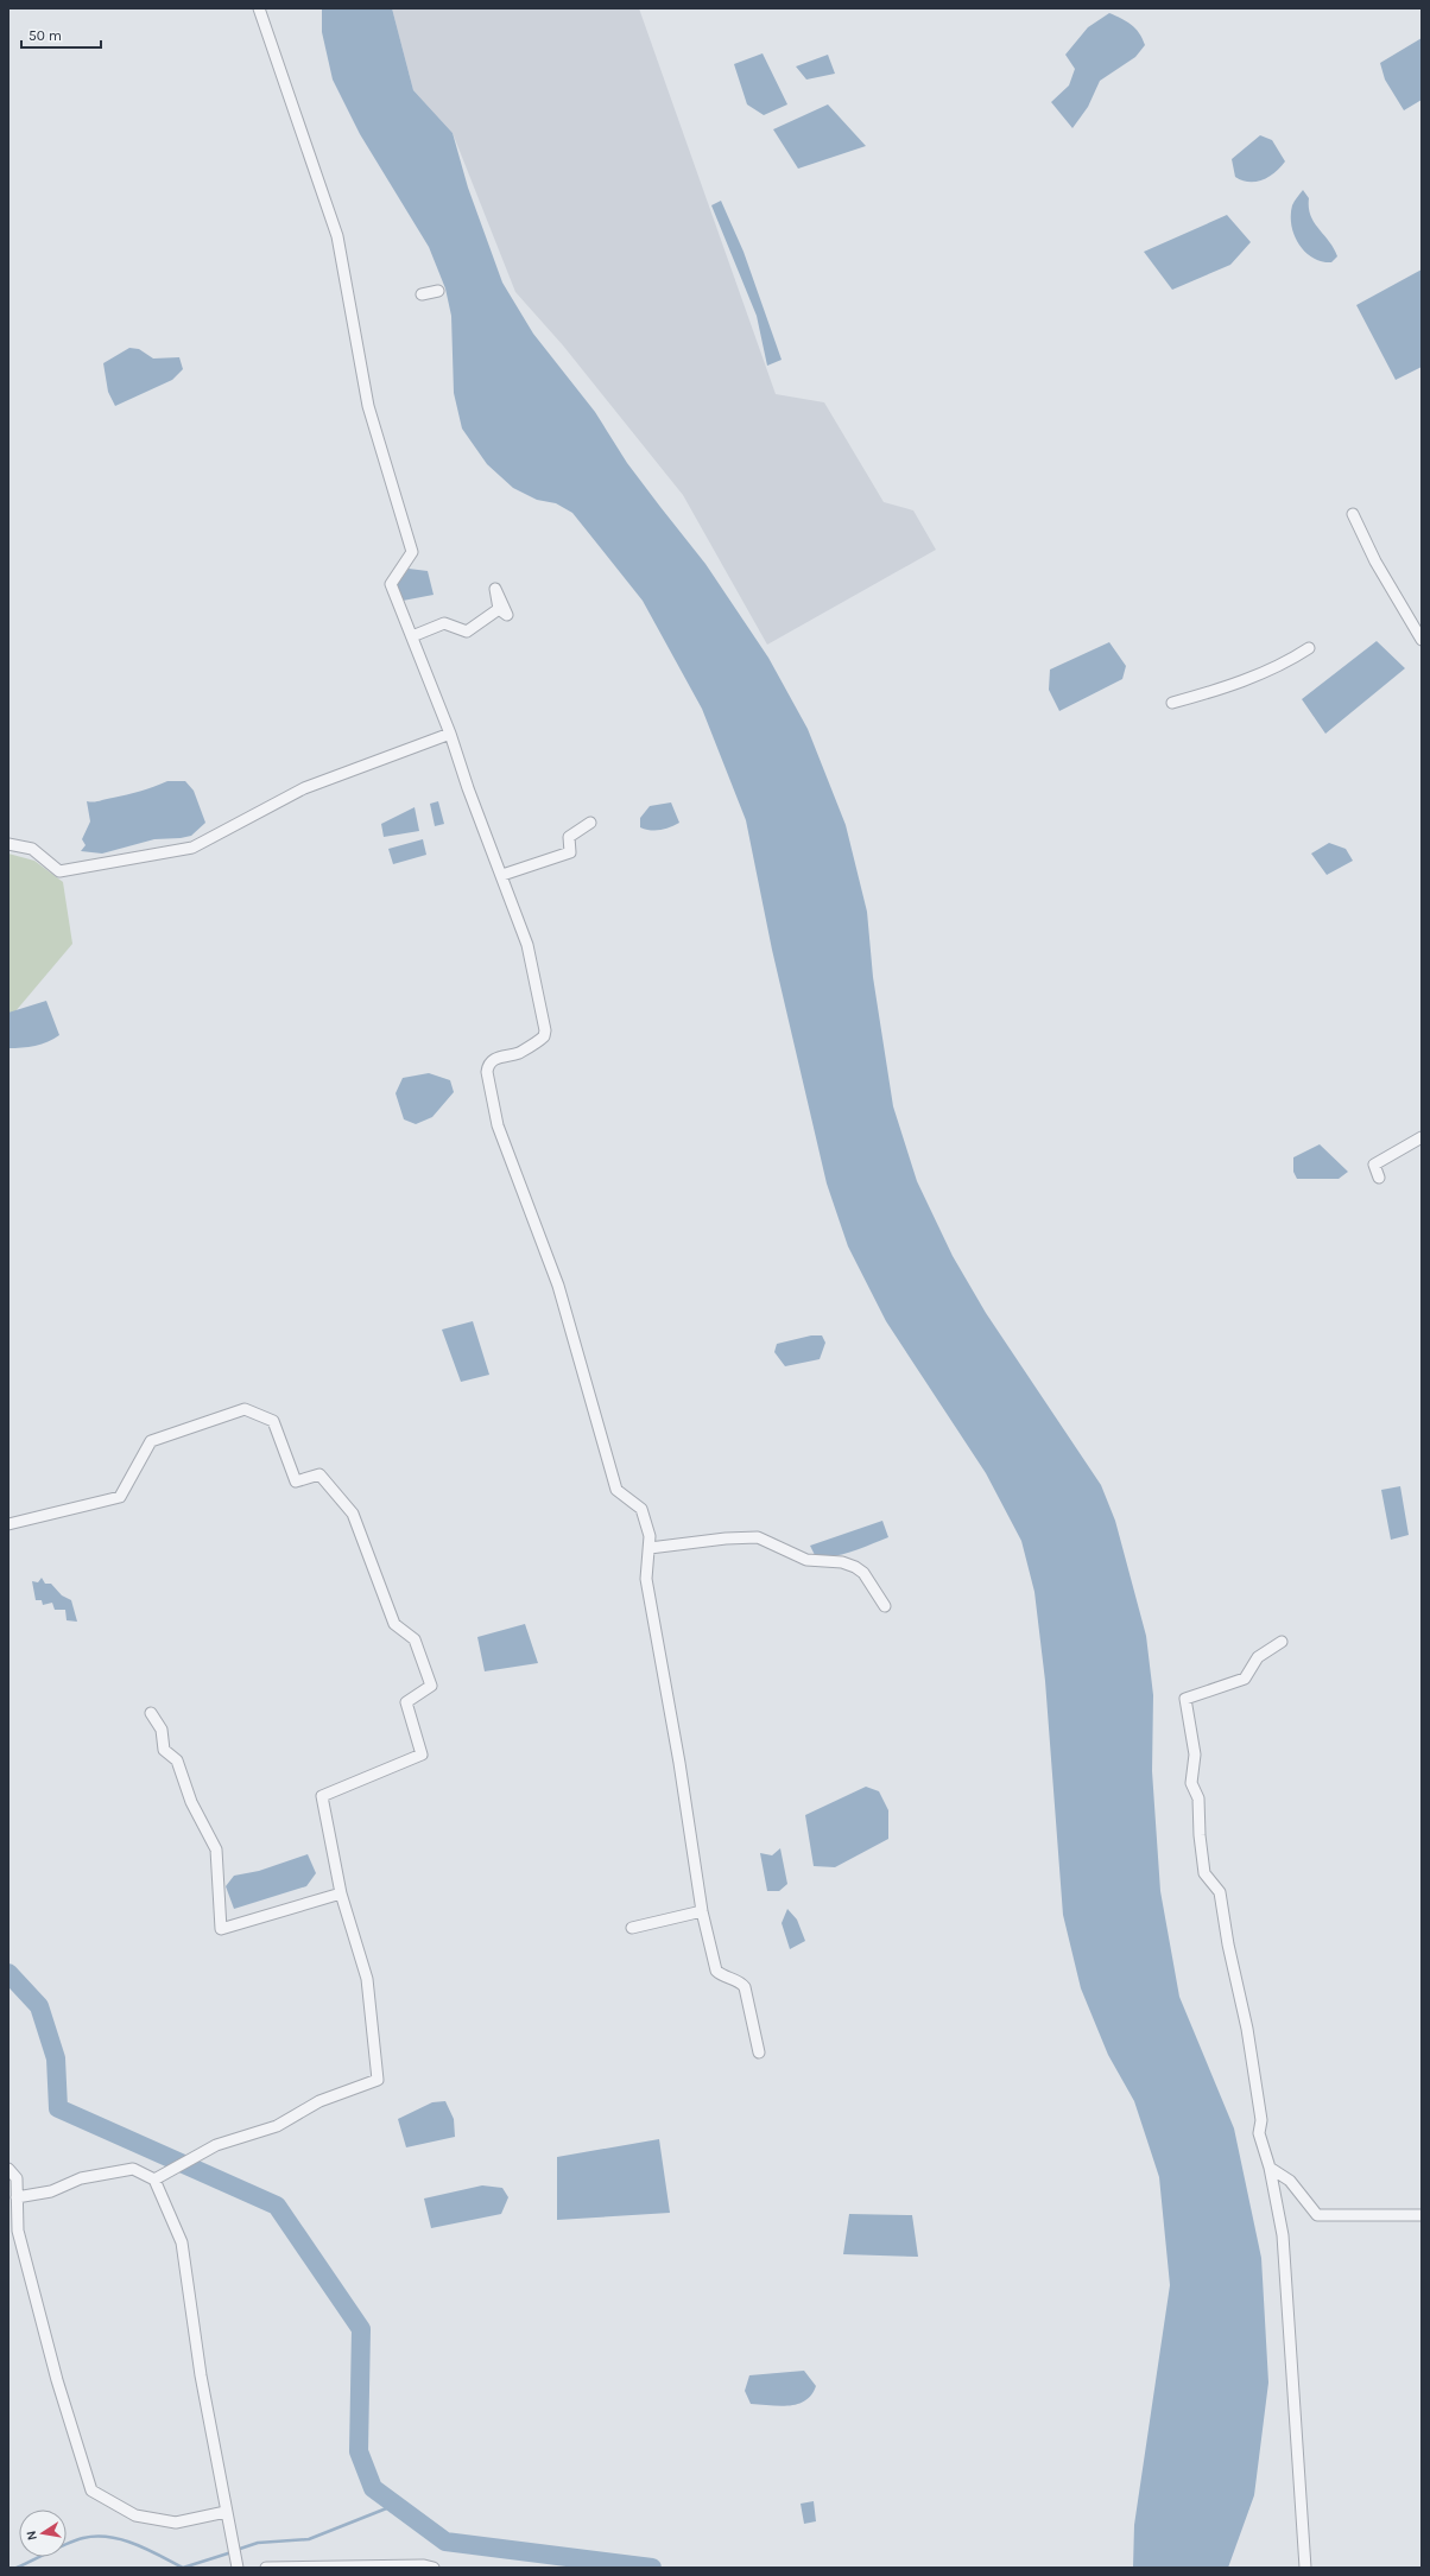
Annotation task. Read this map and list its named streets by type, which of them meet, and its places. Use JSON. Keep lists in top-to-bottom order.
{
  "scale_bar": "50 m",
  "north": "left"
}
